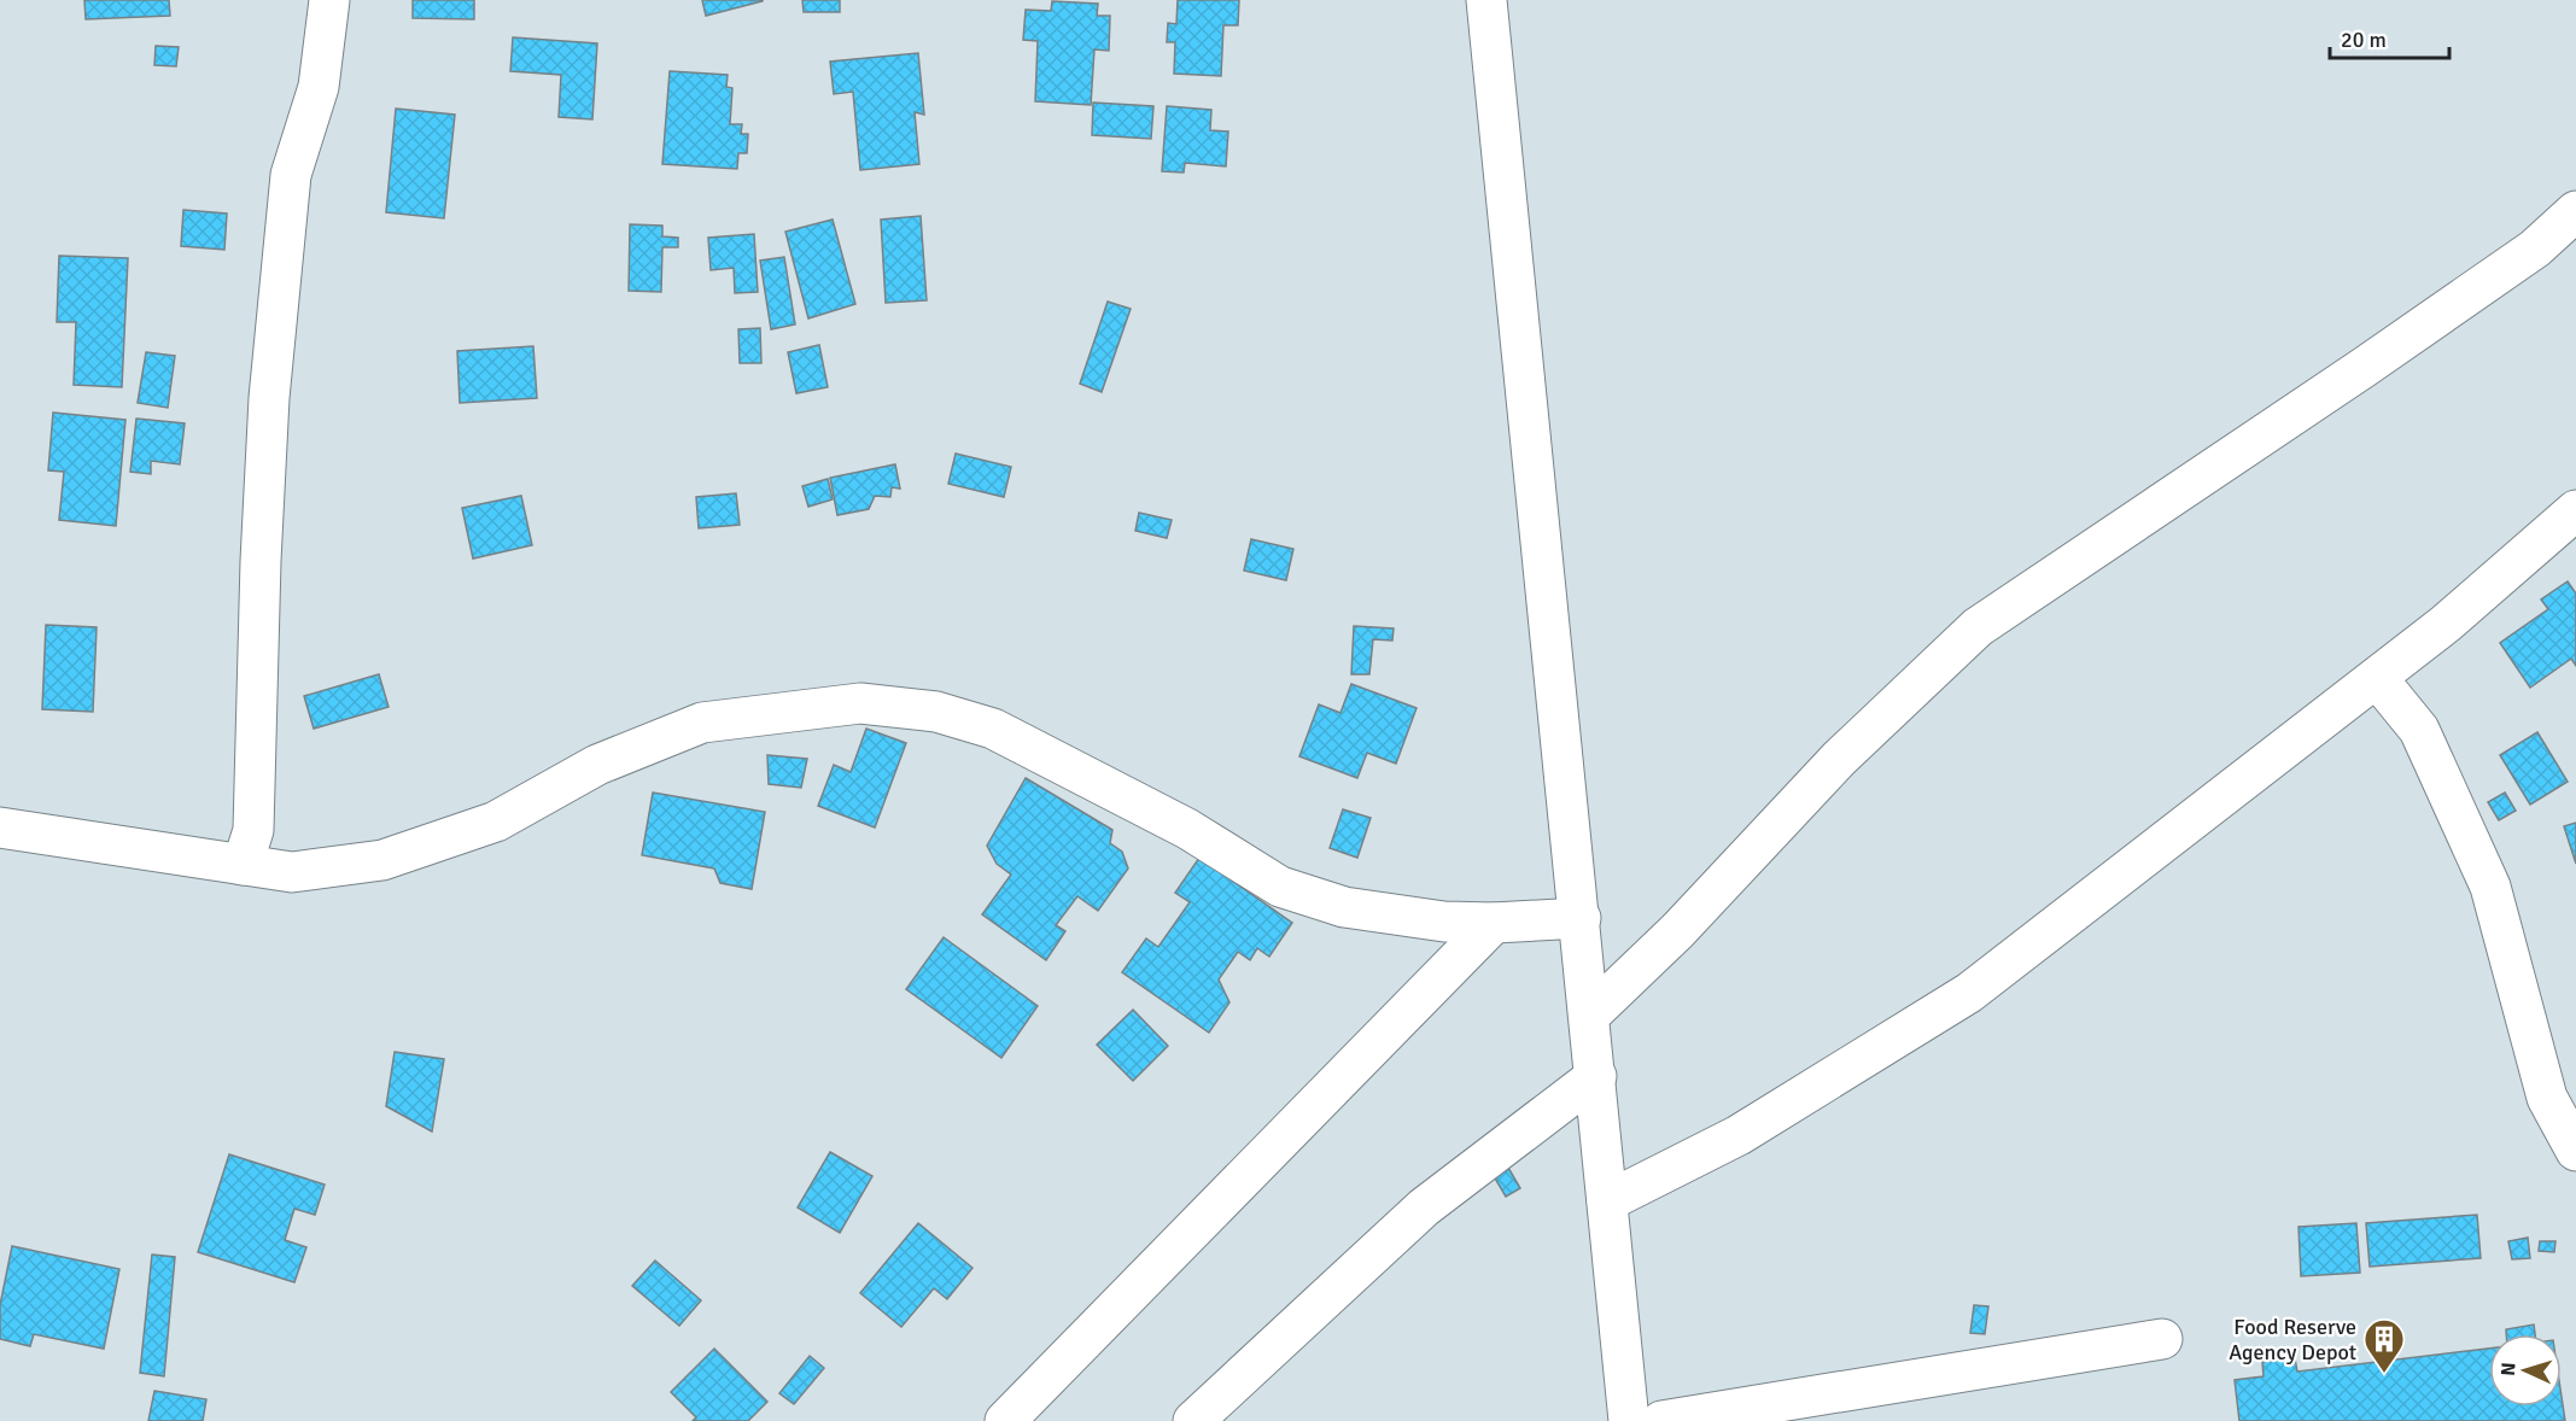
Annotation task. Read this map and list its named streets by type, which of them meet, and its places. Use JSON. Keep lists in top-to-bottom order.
{
  "places": {
    "building": ["Food Reserve Agency Depot"]
  },
  "scale_bar": "20 m",
  "north": "left"
}
